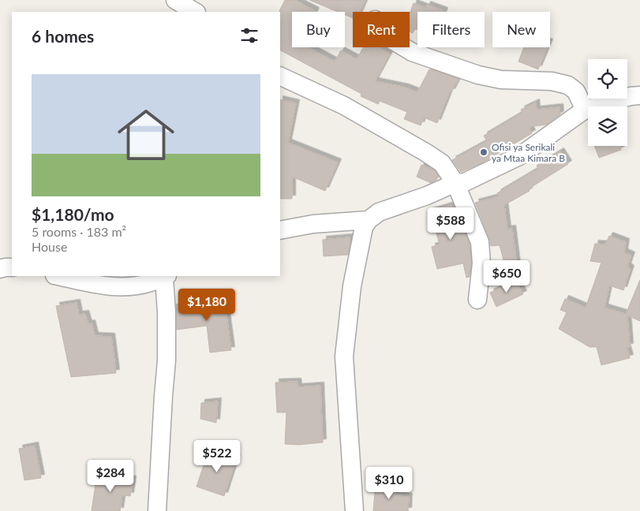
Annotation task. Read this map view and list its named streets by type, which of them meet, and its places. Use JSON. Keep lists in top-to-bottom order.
{
  "places": ["Ofisi ya Serikali ya Mtaa Kimara B"],
  "page": {
    "chip": [
      "Buy",
      "Rent",
      "Filters",
      "New"
    ],
    "heading": "6 homes",
    "list": [
      {
        "name": "$1,180/mo",
        "note": "5 rooms · 183 m² · House"
      }
    ],
    "price": [
      "$588",
      "$650",
      "$1,180",
      "$522",
      "$284",
      "$310"
    ]
  }
}
